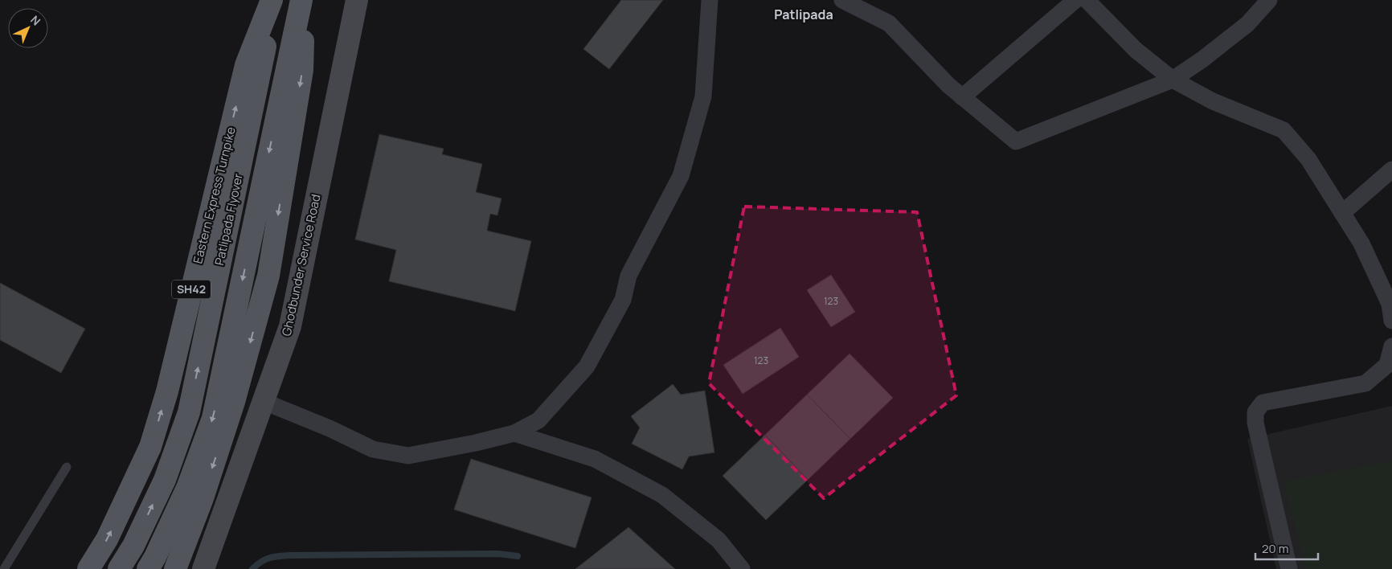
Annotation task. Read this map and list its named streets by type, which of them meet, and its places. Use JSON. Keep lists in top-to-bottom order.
{
  "streets": {
    "main road": ["Eastern Express Turnpike", "Patlipada Flyover", "SH42"],
    "street": ["Ghodbunder Service Road"]
  },
  "districts": ["Patlipada"],
  "house_numbers": ["123", "123"],
  "scale_bar": "20 m",
  "north": "top right"
}
